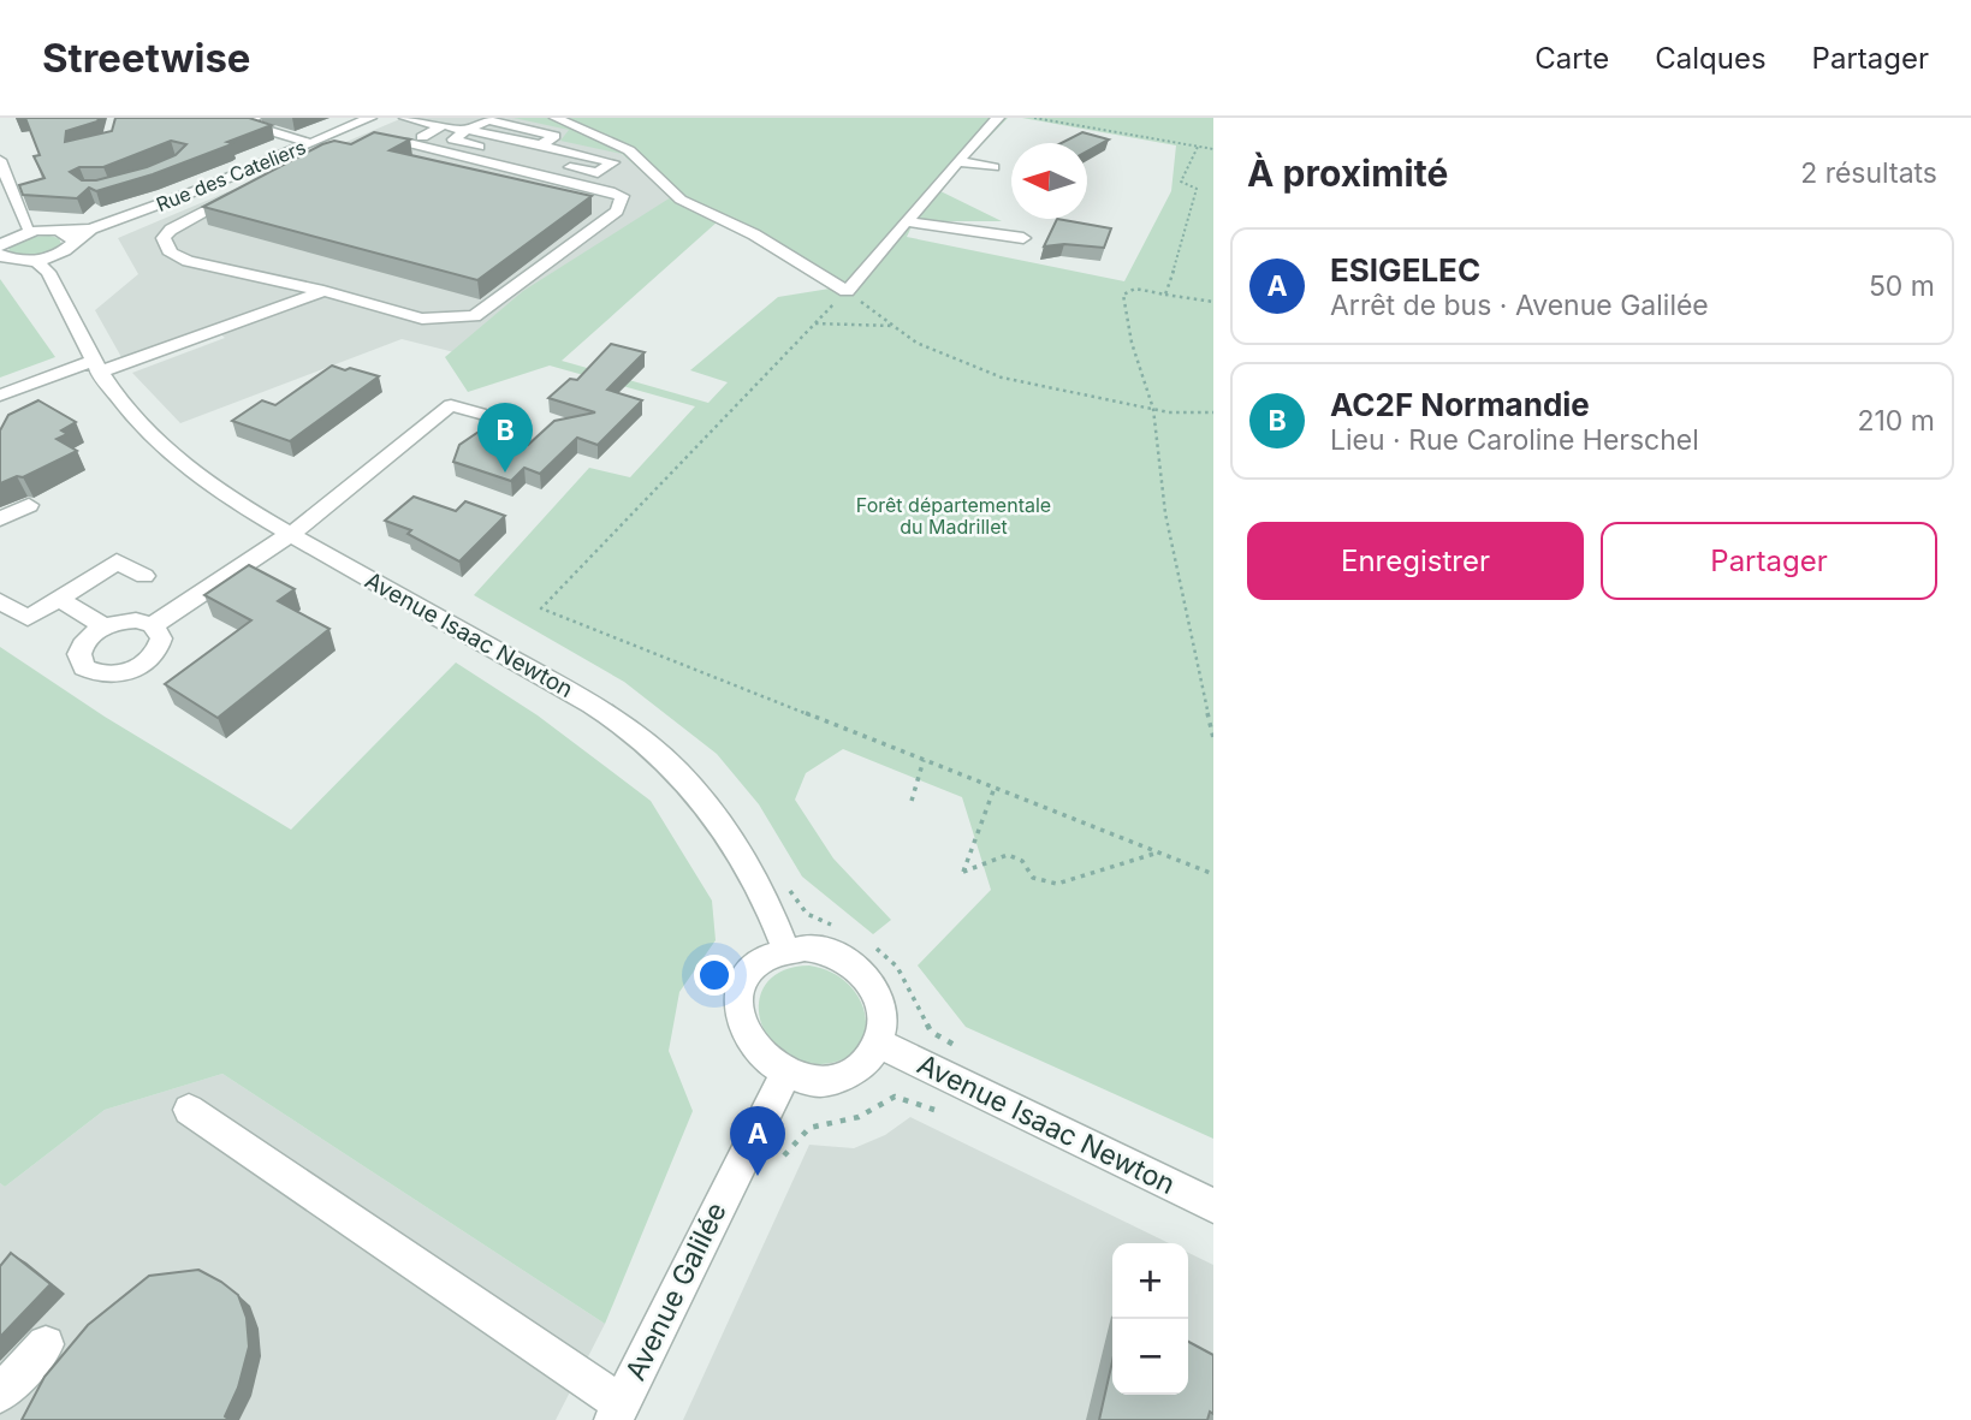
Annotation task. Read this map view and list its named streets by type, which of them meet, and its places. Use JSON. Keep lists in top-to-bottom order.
{
  "streets": {
    "street": ["Rue des Cateliers", "Avenue Isaac Newton", "Avenue Galilée"]
  },
  "crossings": [
    ["Rue des Cateliers", "Avenue Isaac Newton"],
    ["Avenue Isaac Newton", "Avenue Galilée"]
  ],
  "parks": ["Forêt départementale du Madrillet"],
  "north": "left",
  "page": {
    "header": "Streetwise",
    "nav": ["Carte", "Calques", "Partager"],
    "heading": ["À proximité", "2 résultats"],
    "list": [
      {
        "mark": "A",
        "name": "ESIGELEC",
        "note": "Arrêt de bus · Avenue Galilée",
        "value": "50 m"
      },
      {
        "mark": "B",
        "name": "AC2F Normandie",
        "note": "Lieu · Rue Caroline Herschel",
        "value": "210 m"
      }
    ],
    "pins": ["B", "A"],
    "buttons": ["Enregistrer", "Partager"],
    "map_buttons": ["+", "−"]
  }
}
